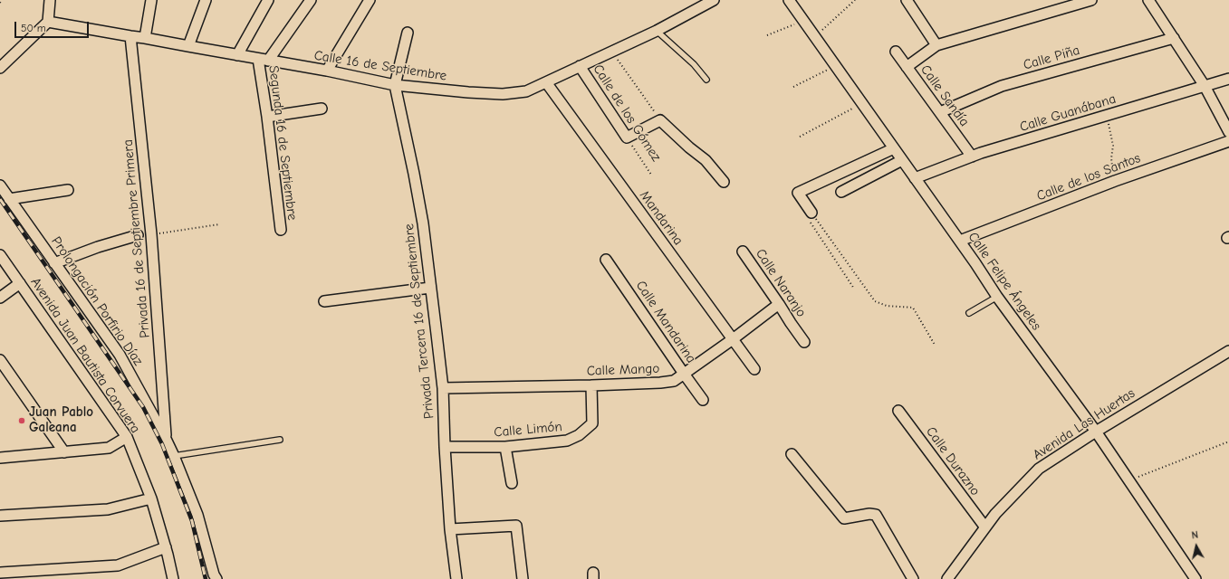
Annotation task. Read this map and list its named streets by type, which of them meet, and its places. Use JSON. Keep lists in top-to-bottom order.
{
  "streets": {
    "street": [
      "Calle Piña",
      "Calle 16 de Septiembre",
      "Calle Sandía",
      "Calle de los Gómez",
      "Calle Guanábana",
      "Segunda 16 de Septiembre",
      "Calle de los Santos",
      "Mandarina",
      "Privada 16 de Septiembre Primera",
      "Calle Felipe Ángeles",
      "Calle Naranjo",
      "Prolongación Porfirio Díaz",
      "Privada Tercera 16 de Septiembre",
      "Calle Mandarina",
      "Avenida Juan Bautista Corvuera",
      "Calle Mango",
      "Avenida Las Huertas",
      "Calle Limón",
      "Calle Durazno"
    ]
  },
  "crossings": [
    ["Calle Piña", "Calle Sandía"],
    ["Calle 16 de Septiembre", "Calle de los Gómez"],
    ["Calle 16 de Septiembre", "Segunda 16 de Septiembre"],
    ["Calle 16 de Septiembre", "Mandarina"],
    ["Calle 16 de Septiembre", "Privada 16 de Septiembre Primera"],
    ["Calle 16 de Septiembre", "Privada Tercera 16 de Septiembre"],
    ["Calle Sandía", "Calle Guanábana"],
    ["Calle Guanábana", "Calle Felipe Ángeles"],
    ["Calle de los Santos", "Calle Felipe Ángeles"],
    ["Mandarina", "Calle Mango"],
    ["Privada 16 de Septiembre Primera", "Prolongación Porfirio Díaz"],
    ["Calle Felipe Ángeles", "Avenida Las Huertas"],
    ["Calle Naranjo", "Calle Mango"],
    ["Privada Tercera 16 de Septiembre", "Calle Mango"],
    ["Privada Tercera 16 de Septiembre", "Calle Limón"],
    ["Calle Mandarina", "Calle Mango"],
    ["Calle Mango", "Calle Limón"],
    ["Avenida Las Huertas", "Calle Durazno"]
  ],
  "places": ["Juan Pablo Galeana"],
  "scale_bar": "50 m",
  "north": "top"
}
